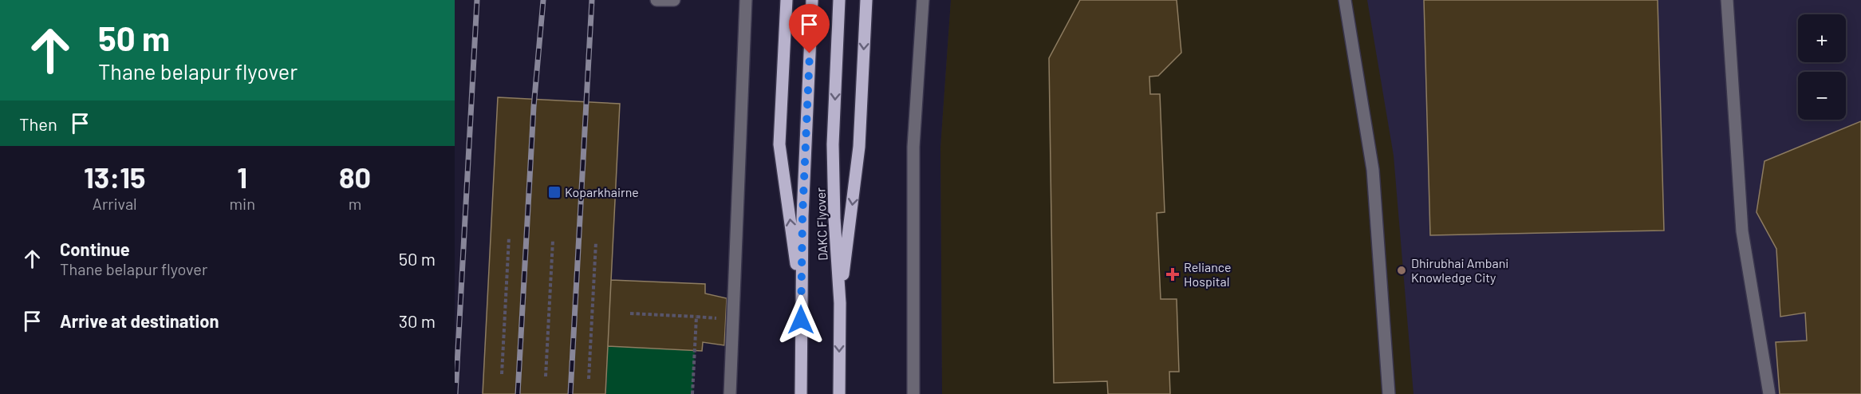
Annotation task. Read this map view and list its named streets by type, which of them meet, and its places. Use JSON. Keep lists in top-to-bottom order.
{
  "streets": {
    "main road": ["DAKC Flyover"]
  },
  "places": {
    "transit": ["Koparkhairne"],
    "other": ["Dhirubhai Ambani Knowledge City"],
    "health": ["Reliance Hospital"]
  },
  "page": {
    "turn": ["50 m", "Thane belapur flyover"],
    "map_buttons": ["+", "−"],
    "then": "Then",
    "eta": [
      "13:15",
      "Arrival",
      "1",
      "min",
      "80",
      "m"
    ],
    "list": [
      {
        "name": "Continue",
        "note": "Thane belapur flyover",
        "value": "50 m"
      },
      {
        "name": "Arrive at destination",
        "value": "30 m"
      }
    ]
  }
}
